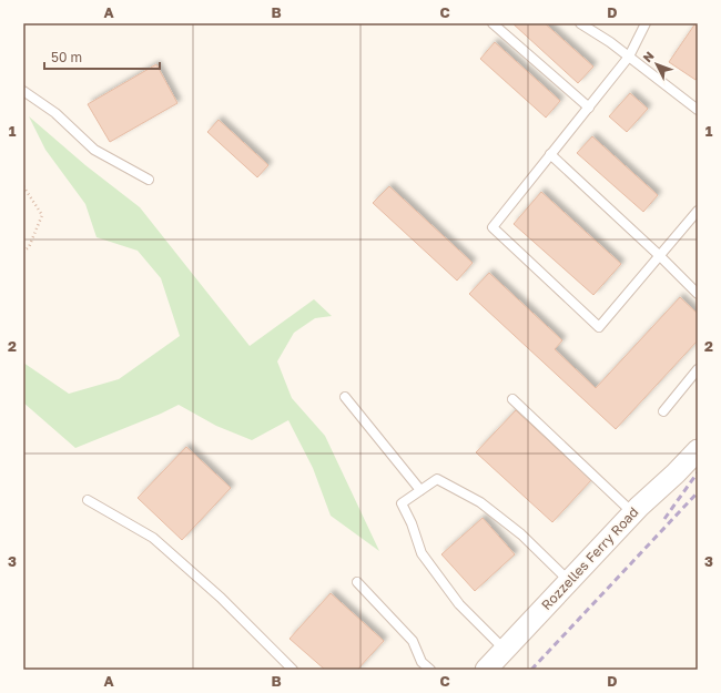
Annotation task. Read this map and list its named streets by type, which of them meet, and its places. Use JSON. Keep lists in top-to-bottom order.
{
  "streets": {
    "street": ["Rozzelles Ferry Road"]
  },
  "scale_bar": "50 m",
  "north": "top left",
  "grid": {
    "columns": [
      "A",
      "B",
      "C",
      "D"
    ],
    "rows": ["1", "2", "3"]
  }
}
